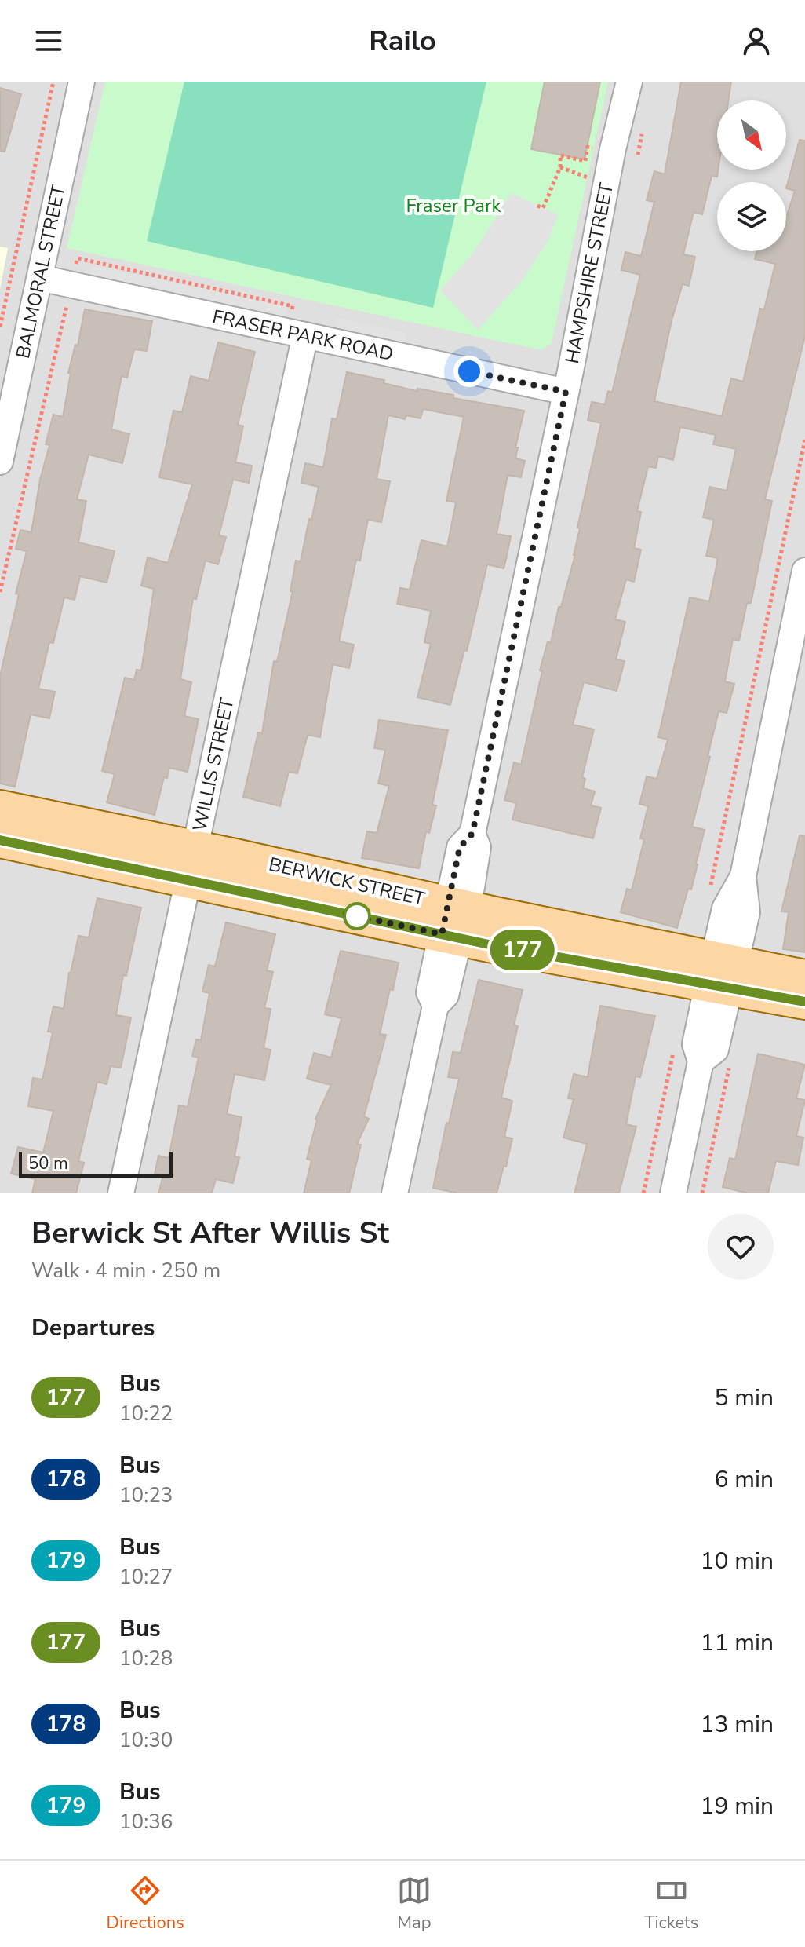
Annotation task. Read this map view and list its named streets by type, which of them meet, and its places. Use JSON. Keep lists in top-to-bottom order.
{
  "streets": {
    "main road": ["BERWICK STREET"],
    "street": [
      "BALMORAL STREET",
      "HAMPSHIRE STREET",
      "FRASER PARK ROAD",
      "WILLIS STREET"
    ]
  },
  "crossings": [
    ["BALMORAL STREET", "FRASER PARK ROAD"],
    ["HAMPSHIRE STREET", "FRASER PARK ROAD"],
    ["HAMPSHIRE STREET", "BERWICK STREET"],
    ["FRASER PARK ROAD", "WILLIS STREET"],
    ["WILLIS STREET", "BERWICK STREET"]
  ],
  "parks": ["Fraser Park"],
  "lines": ["bus line 177"],
  "scale_bar": "50 m",
  "north": "bottom right",
  "page": {
    "header": "Railo",
    "on_map": "177",
    "scale": "50 m",
    "heading": [
      ["Berwick St After Willis St", "Walk · 4 min · 250 m"],
      "Departures"
    ],
    "list": [
      {
        "mark": "177",
        "name": "Bus",
        "note": "10:22",
        "value": "5 min"
      },
      {
        "mark": "178",
        "name": "Bus",
        "note": "10:23",
        "value": "6 min"
      },
      {
        "mark": "179",
        "name": "Bus",
        "note": "10:27",
        "value": "10 min"
      },
      {
        "mark": "177",
        "name": "Bus",
        "note": "10:28",
        "value": "11 min"
      },
      {
        "mark": "178",
        "name": "Bus",
        "note": "10:30",
        "value": "13 min"
      },
      {
        "mark": "179",
        "name": "Bus",
        "note": "10:36",
        "value": "19 min"
      }
    ],
    "tabs": ["Directions", "Map", "Tickets"]
  }
}
